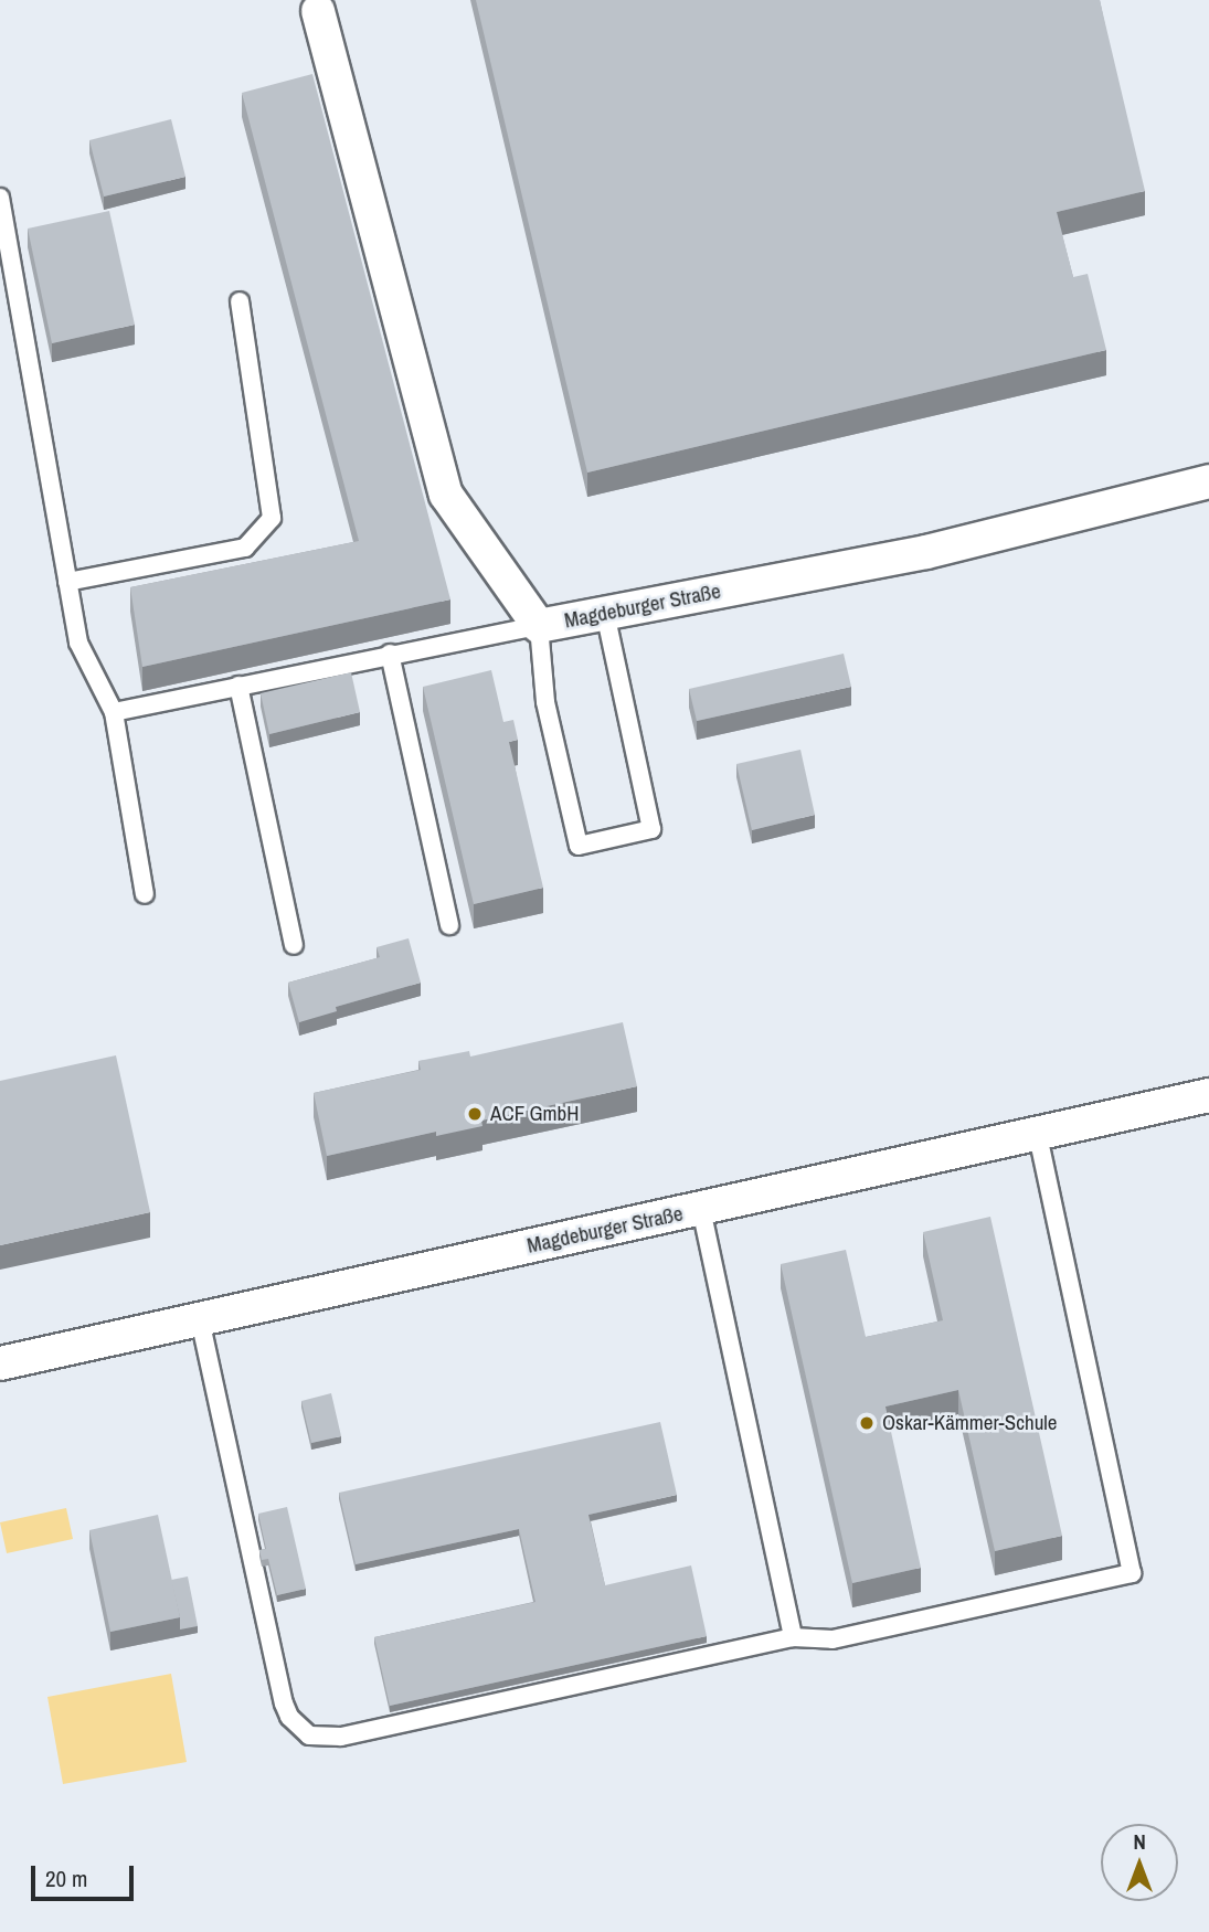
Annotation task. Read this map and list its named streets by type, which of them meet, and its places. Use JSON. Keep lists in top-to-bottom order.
{
  "streets": {
    "street": ["Magdeburger Straße"]
  },
  "places": ["ACF GmbH", "Oskar-Kämmer-Schule"],
  "scale_bar": "20 m",
  "north": "top"
}
